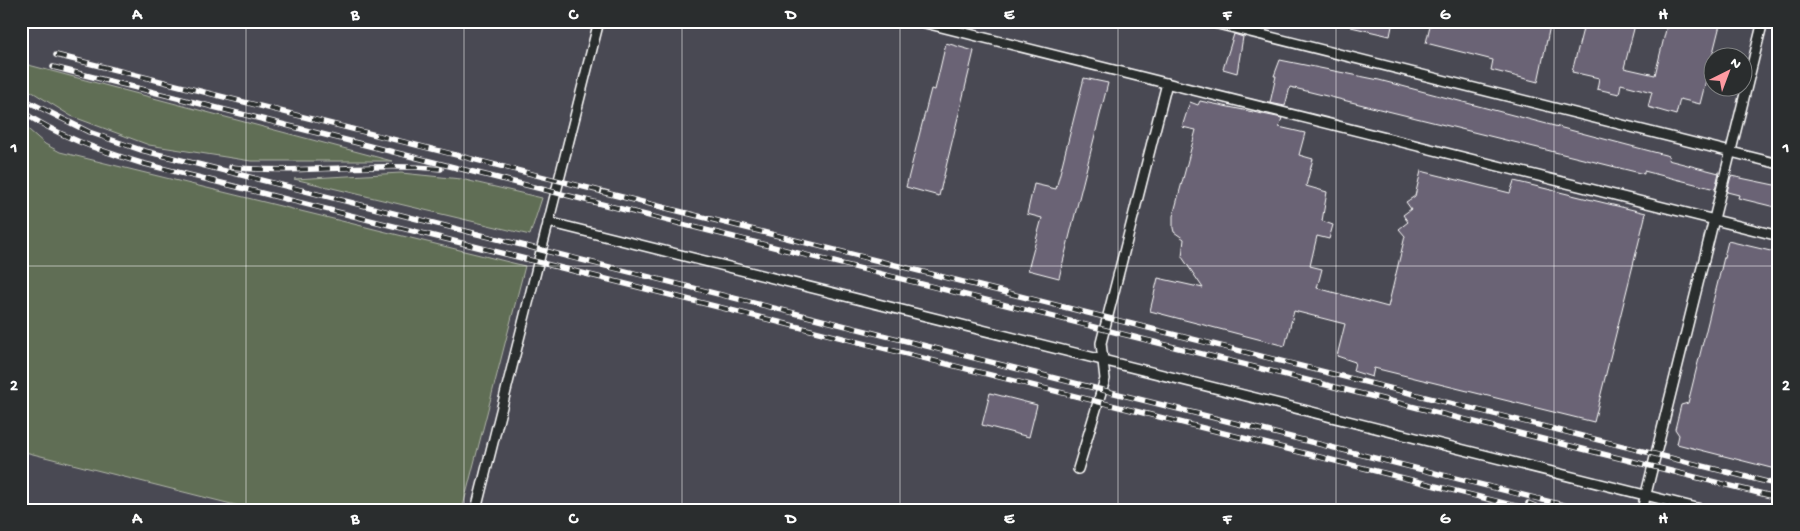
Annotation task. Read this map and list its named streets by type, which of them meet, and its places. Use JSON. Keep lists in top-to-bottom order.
{
  "north": "top right",
  "grid": {
    "columns": [
      "A",
      "B",
      "C",
      "D",
      "E",
      "F",
      "G",
      "H"
    ],
    "rows": ["1", "2"]
  }
}
